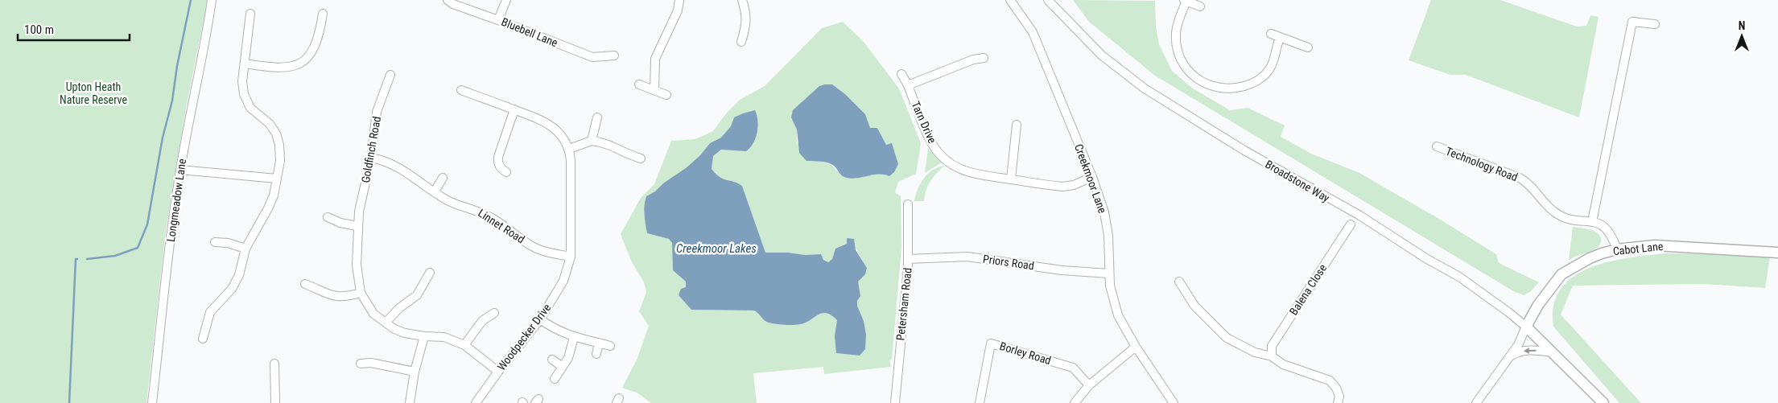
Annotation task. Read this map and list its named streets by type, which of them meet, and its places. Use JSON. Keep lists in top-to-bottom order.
{
  "streets": {
    "main road": ["Broadstone Way", "Cabot Lane"],
    "street": [
      "Bluebell Lane",
      "Tarn Drive",
      "Goldfinch Road",
      "Technology Road",
      "Creekmoor Lane",
      "Longmeadow Lane",
      "Linnet Road",
      "Priors Road",
      "Balena Close",
      "Petersham Road",
      "Woodpecker Drive",
      "Borley Road"
    ]
  },
  "crossings": [
    ["Tarn Drive", "Creekmoor Lane"],
    ["Goldfinch Road", "Linnet Road"],
    ["Goldfinch Road", "Woodpecker Drive"],
    ["Technology Road", "Cabot Lane"],
    ["Creekmoor Lane", "Priors Road"],
    ["Broadstone Way", "Cabot Lane"],
    ["Linnet Road", "Woodpecker Drive"],
    ["Priors Road", "Petersham Road"]
  ],
  "water": ["Creekmoor Lakes"],
  "parks": ["Upton Heath Nature Reserve"],
  "scale_bar": "100 m",
  "north": "top"
}
